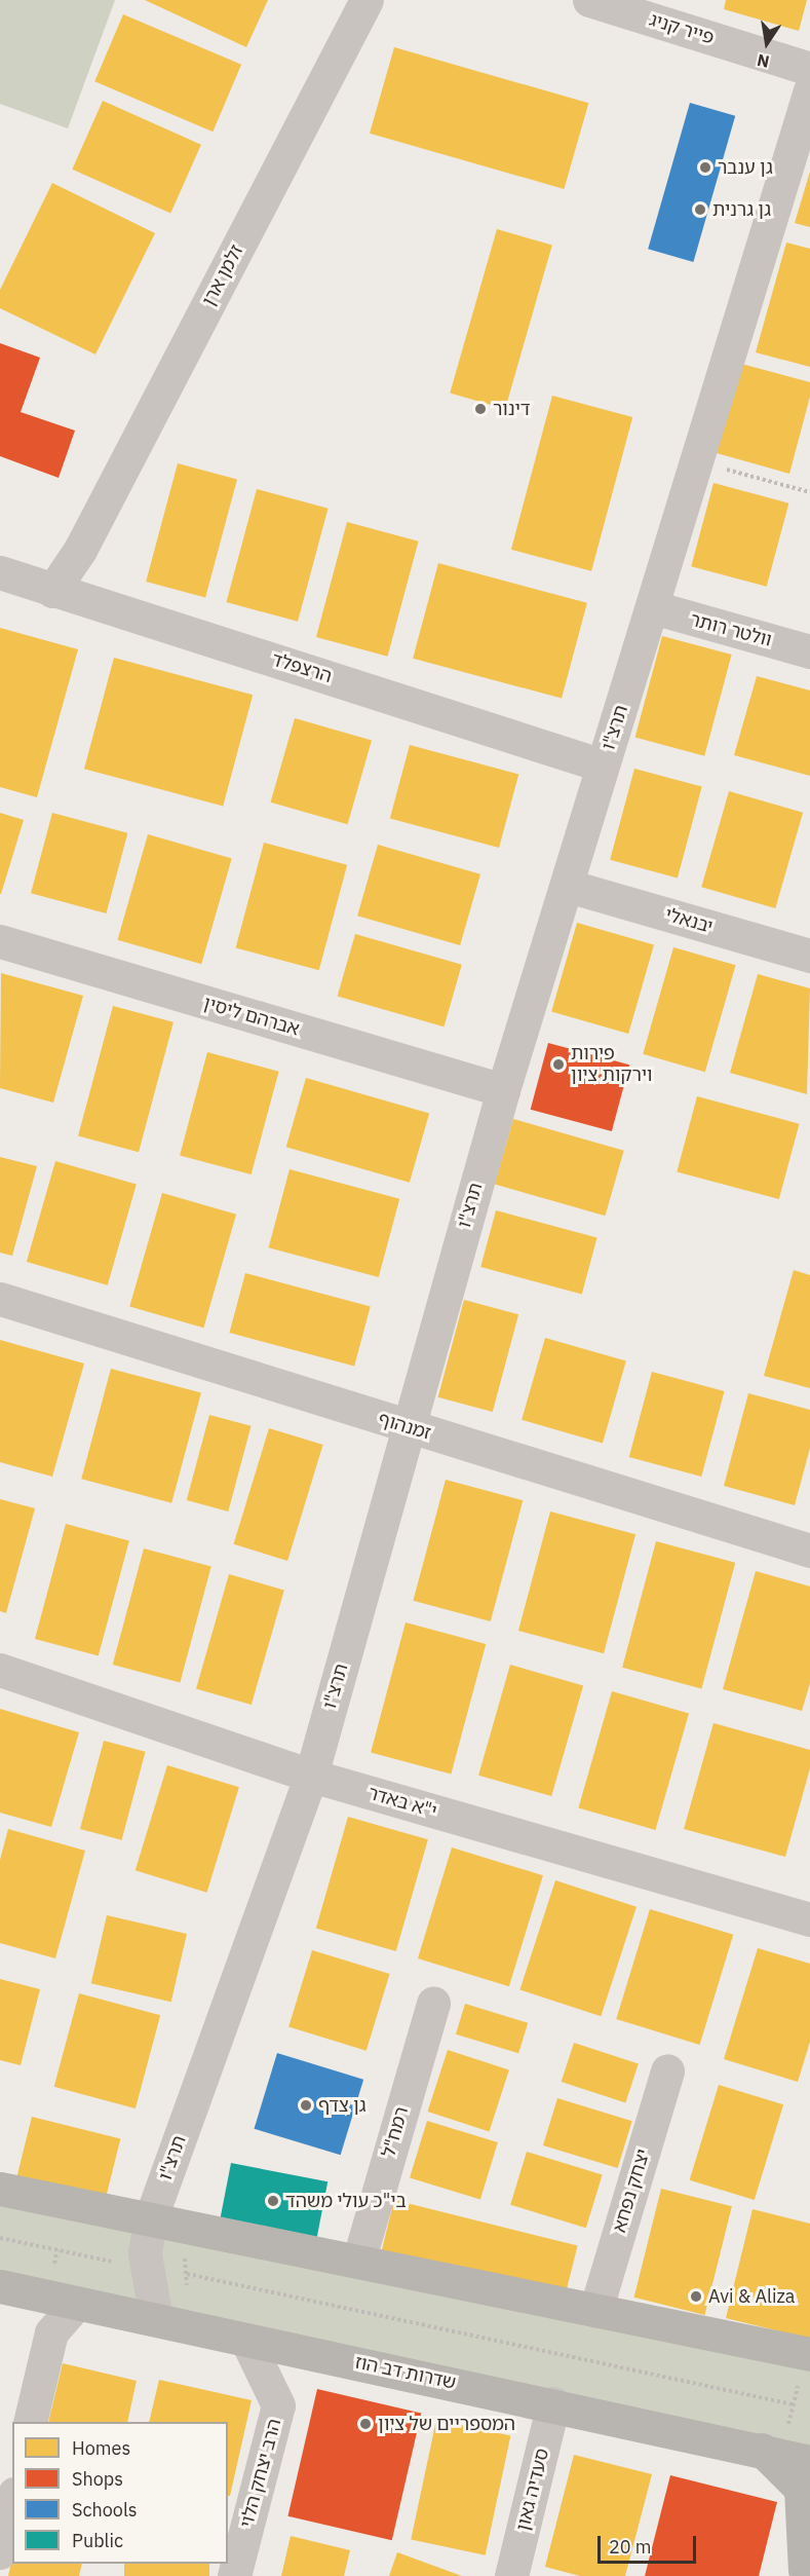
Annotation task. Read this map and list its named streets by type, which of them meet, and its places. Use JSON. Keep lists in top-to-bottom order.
{
  "streets": {
    "street": [
      "פייר קניג",
      "זלמן ארן",
      "וולטר רותר",
      "הרצפלד",
      "תרצ\"ו",
      "יבנאלי",
      "אברהם ליסין",
      "זמנהוף",
      "י\"א באדר",
      "רמח\"ל",
      "יצחק נפחא",
      "שדרות דב הוז",
      "הרב יצחק הלוי",
      "סעדיה גאון"
    ]
  },
  "crossings": [
    ["זלמן ארן", "הרצפלד"],
    ["וולטר רותר", "תרצ\"ו"],
    ["הרצפלד", "תרצ\"ו"],
    ["תרצ\"ו", "יבנאלי"],
    ["תרצ\"ו", "אברהם ליסין"],
    ["תרצ\"ו", "זמנהוף"],
    ["תרצ\"ו", "י\"א באדר"],
    ["תרצ\"ו", "שדרות דב הוז"],
    ["שדרות דב הוז", "הרב יצחק הלוי"],
    ["שדרות דב הוז", "סעדיה גאון"]
  ],
  "places": [
    "גן ענבר",
    "גן גרנית",
    "דינור",
    "פירות וירקות ציון",
    "גן צדף",
    "בי\"כ עולי משהד",
    "Avi & Aliza",
    "המספריים של ציון"
  ],
  "legend": [
    "Homes",
    "Shops",
    "Schools",
    "Public"
  ],
  "scale_bar": "20 m",
  "north": "bottom"
}
